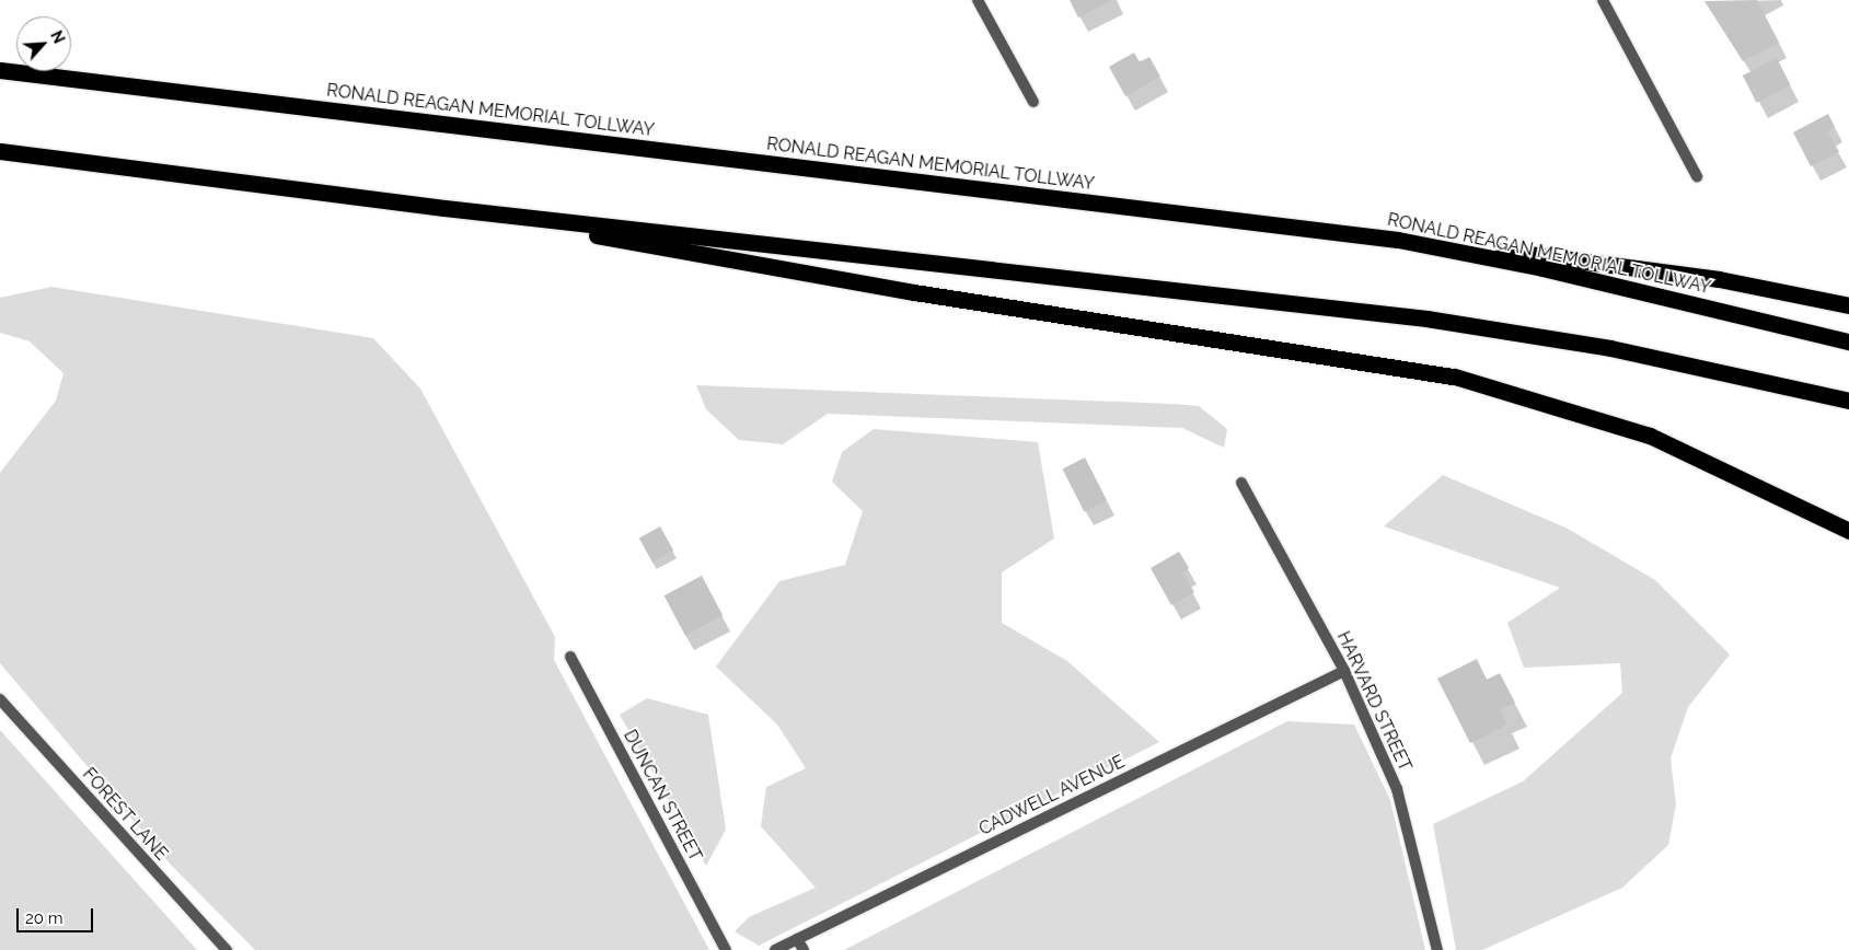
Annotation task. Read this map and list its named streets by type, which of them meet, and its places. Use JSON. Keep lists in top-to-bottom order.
{
  "streets": {
    "highway": ["RONALD REAGAN MEMORIAL TOLLWAY"],
    "street": [
      "HARVARD STREET",
      "DUNCAN STREET",
      "CADWELL AVENUE",
      "FOREST LANE"
    ]
  },
  "crossings": [
    ["HARVARD STREET", "CADWELL AVENUE"]
  ],
  "scale_bar": "20 m",
  "north": "top right"
}
